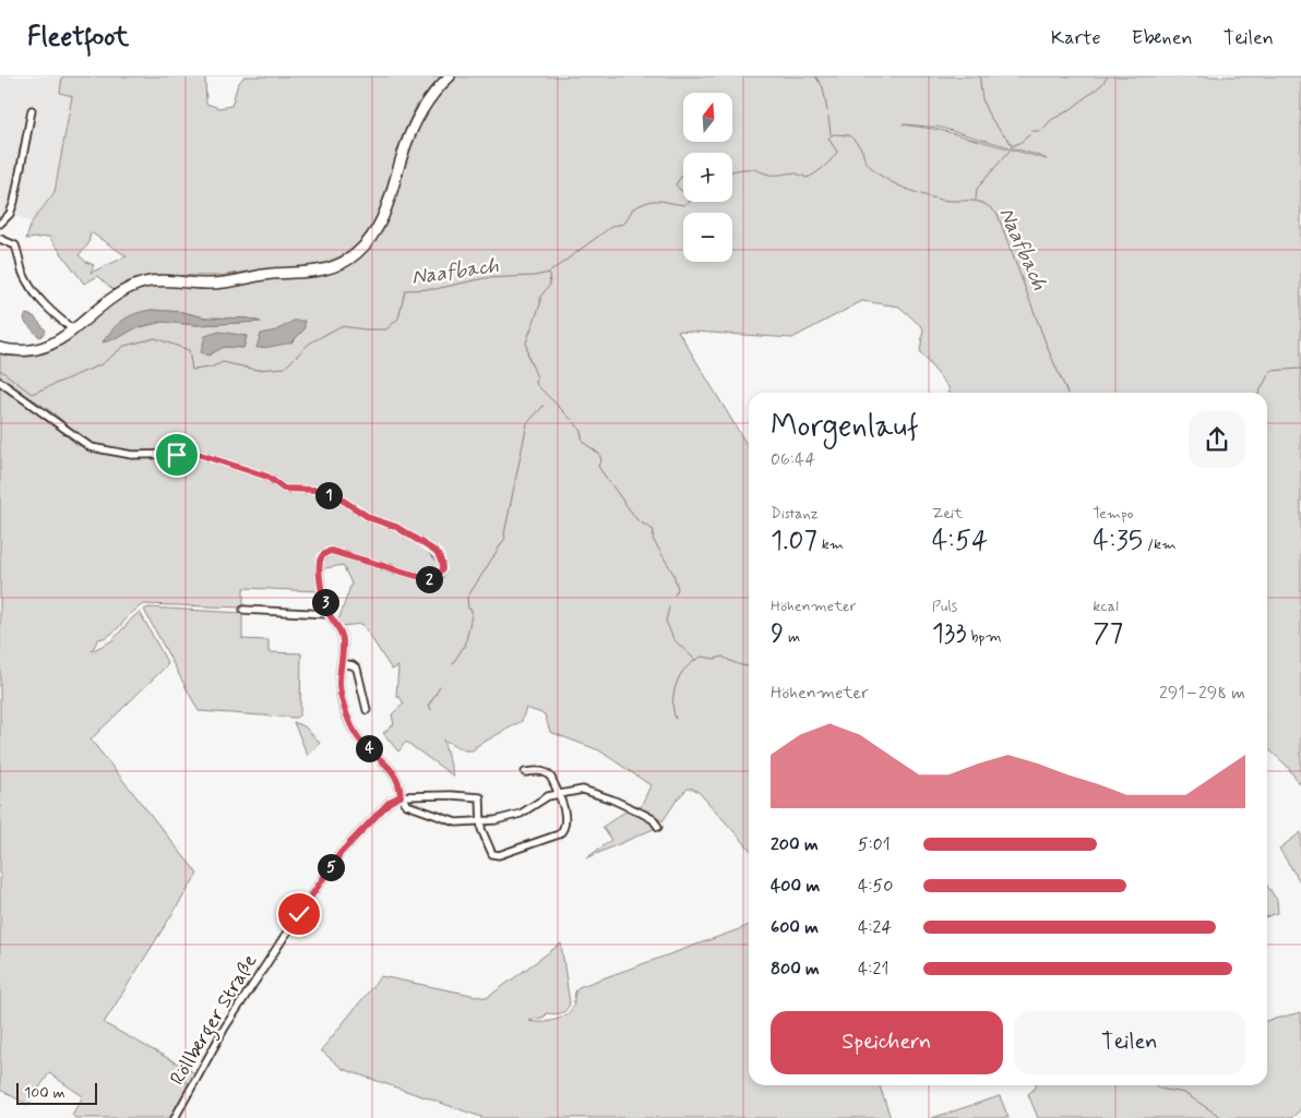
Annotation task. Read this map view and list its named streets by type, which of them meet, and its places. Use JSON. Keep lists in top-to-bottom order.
{
  "streets": {
    "street": ["Röllberger Straße"]
  },
  "water": ["Naafbach"],
  "scale_bar": "100 m",
  "north": "top",
  "page": {
    "header": "Fleetfoot",
    "nav": ["Karte", "Ebenen", "Teilen"],
    "map_buttons": ["+", "−"],
    "heading": ["Morgenlauf", "06:44"],
    "pins": [
      "1",
      "2",
      "3",
      "4",
      "5"
    ],
    "stats": [
      ["Distanz", "1.07 km"],
      ["Zeit", "4:54"],
      ["Tempo", "4:35 /km"],
      ["Höhenmeter", "9 m"],
      ["Puls", "133 bpm"],
      ["kcal", "77"]
    ],
    "chart": ["Höhenmeter", "291–298 m"],
    "list": [
      {
        "name": "200 m",
        "note": "5:01"
      },
      {
        "name": "400 m",
        "note": "4:50"
      },
      {
        "name": "600 m",
        "note": "4:24"
      },
      {
        "name": "800 m",
        "note": "4:21"
      }
    ],
    "buttons": ["Speichern", "Teilen"],
    "scale": "100 m"
  }
}
